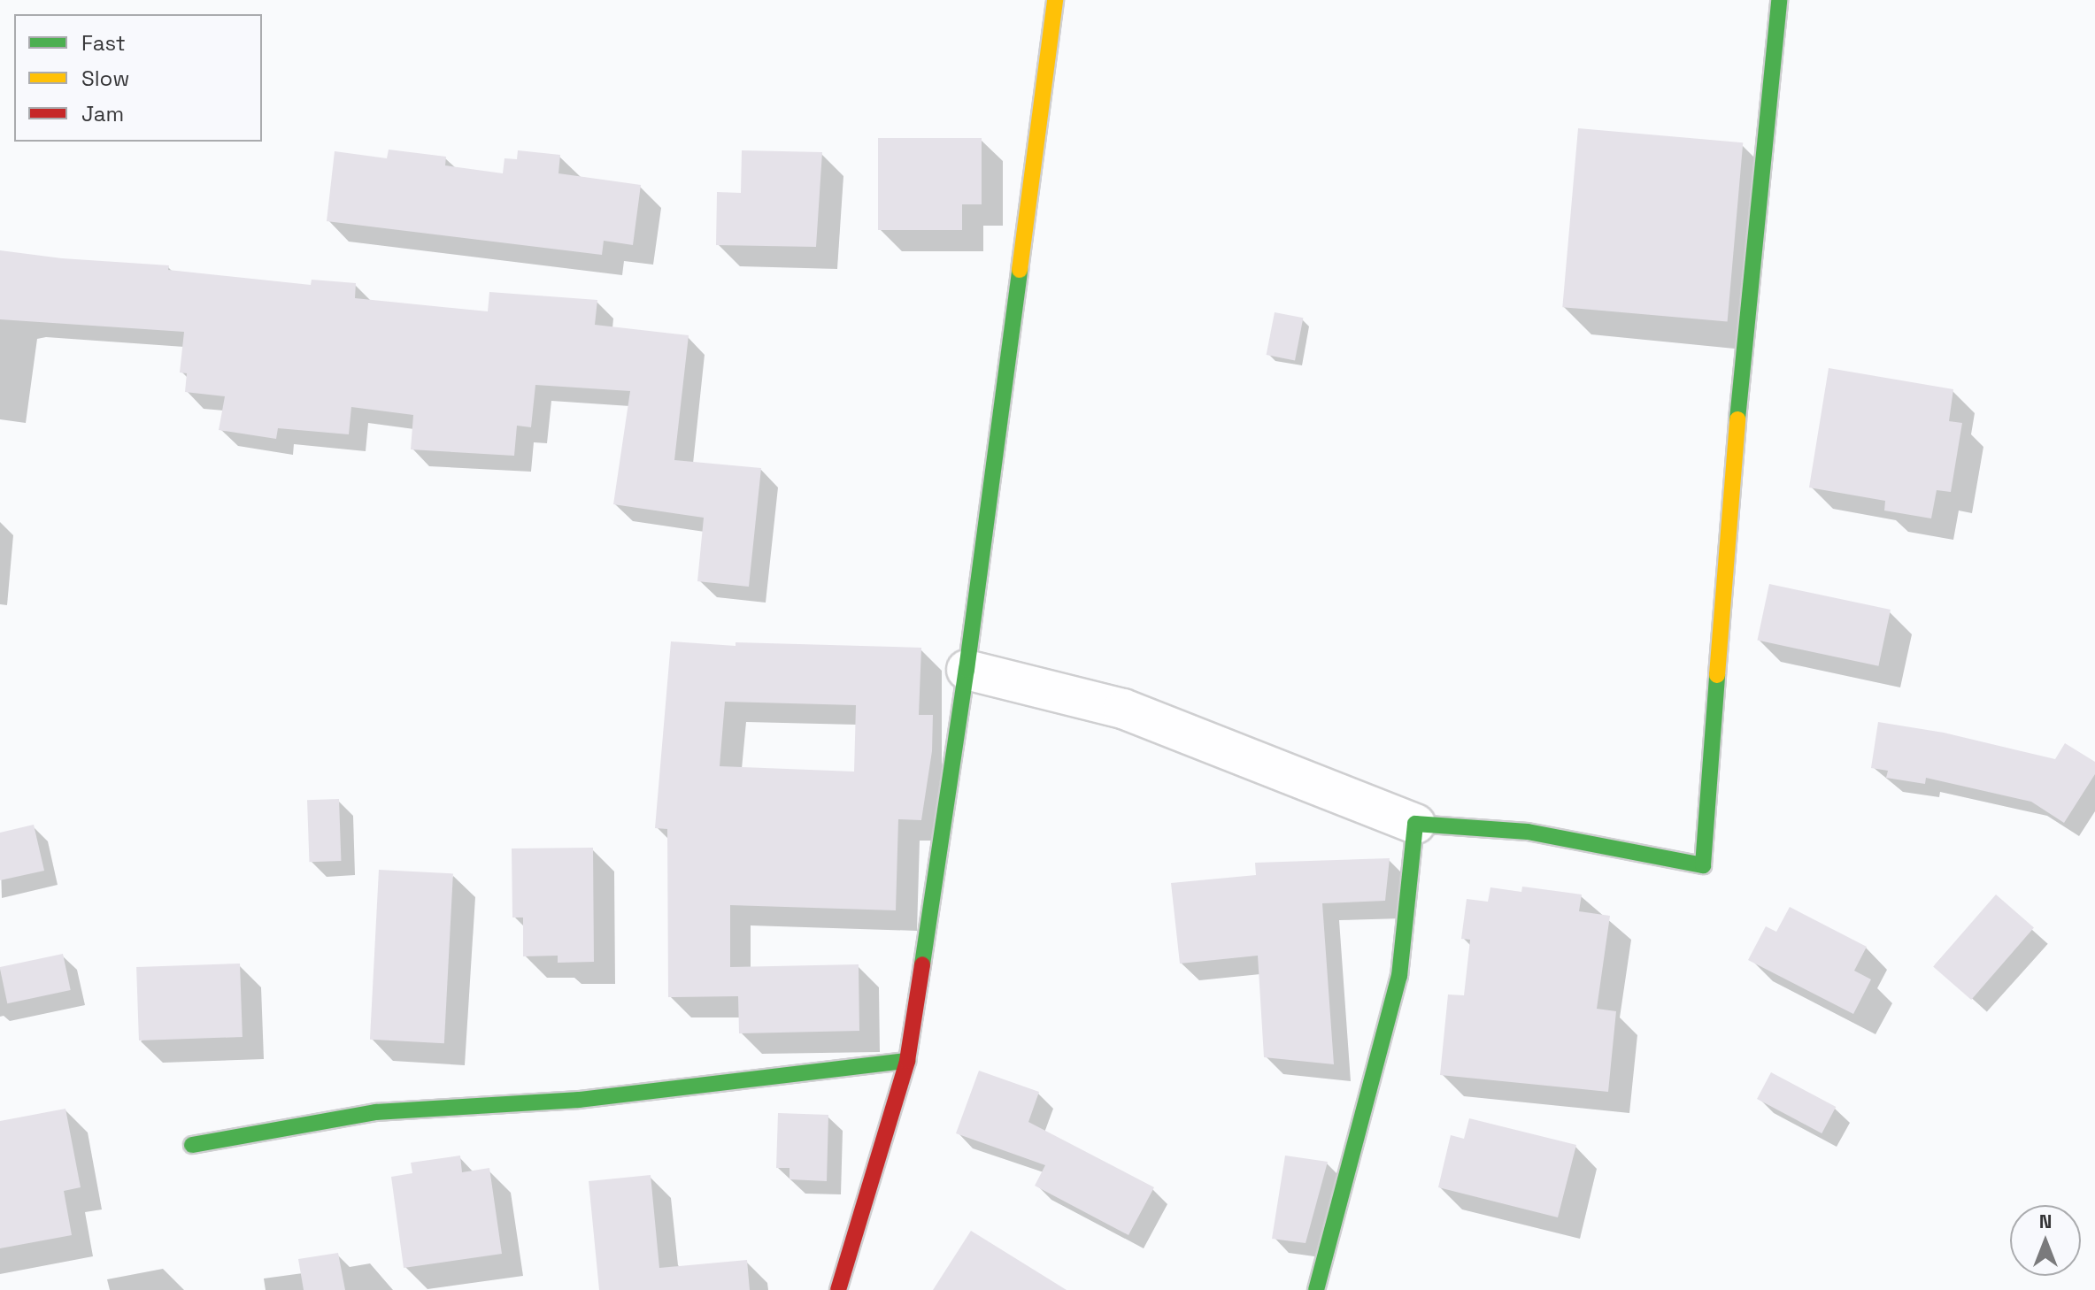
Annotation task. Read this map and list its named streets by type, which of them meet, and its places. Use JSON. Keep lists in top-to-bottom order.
{
  "legend": ["Fast", "Slow", "Jam"],
  "north": "top"
}
